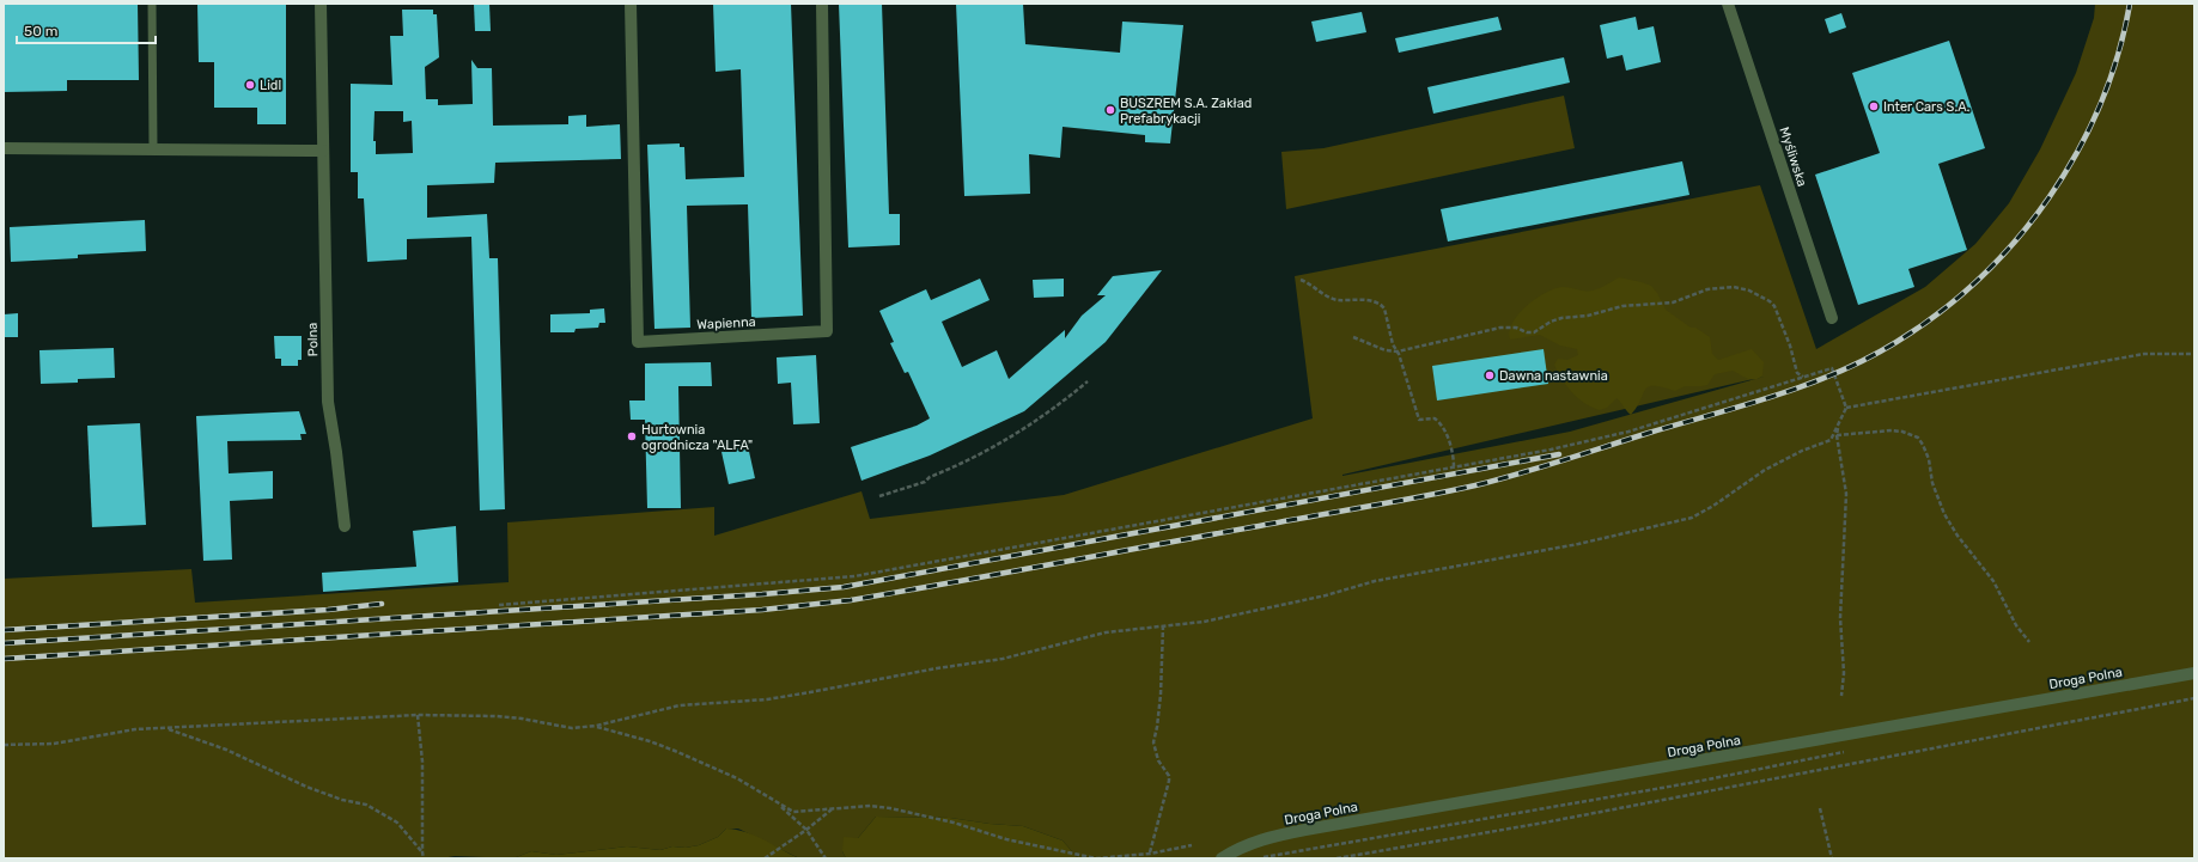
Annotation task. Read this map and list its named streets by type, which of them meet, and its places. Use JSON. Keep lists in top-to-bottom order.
{
  "streets": {
    "street": [
      "Myśliwska",
      "Wapienna",
      "Polna",
      "Droga Polna"
    ]
  },
  "places": [
    "Lidl",
    "Inter Cars S.A.",
    "BUSZREM S.A. Zakład Prefabrykacji",
    "Dawna nastawnia",
    "Hurtownia ogrodnicza \"ALFA\""
  ],
  "scale_bar": "50 m"
}
